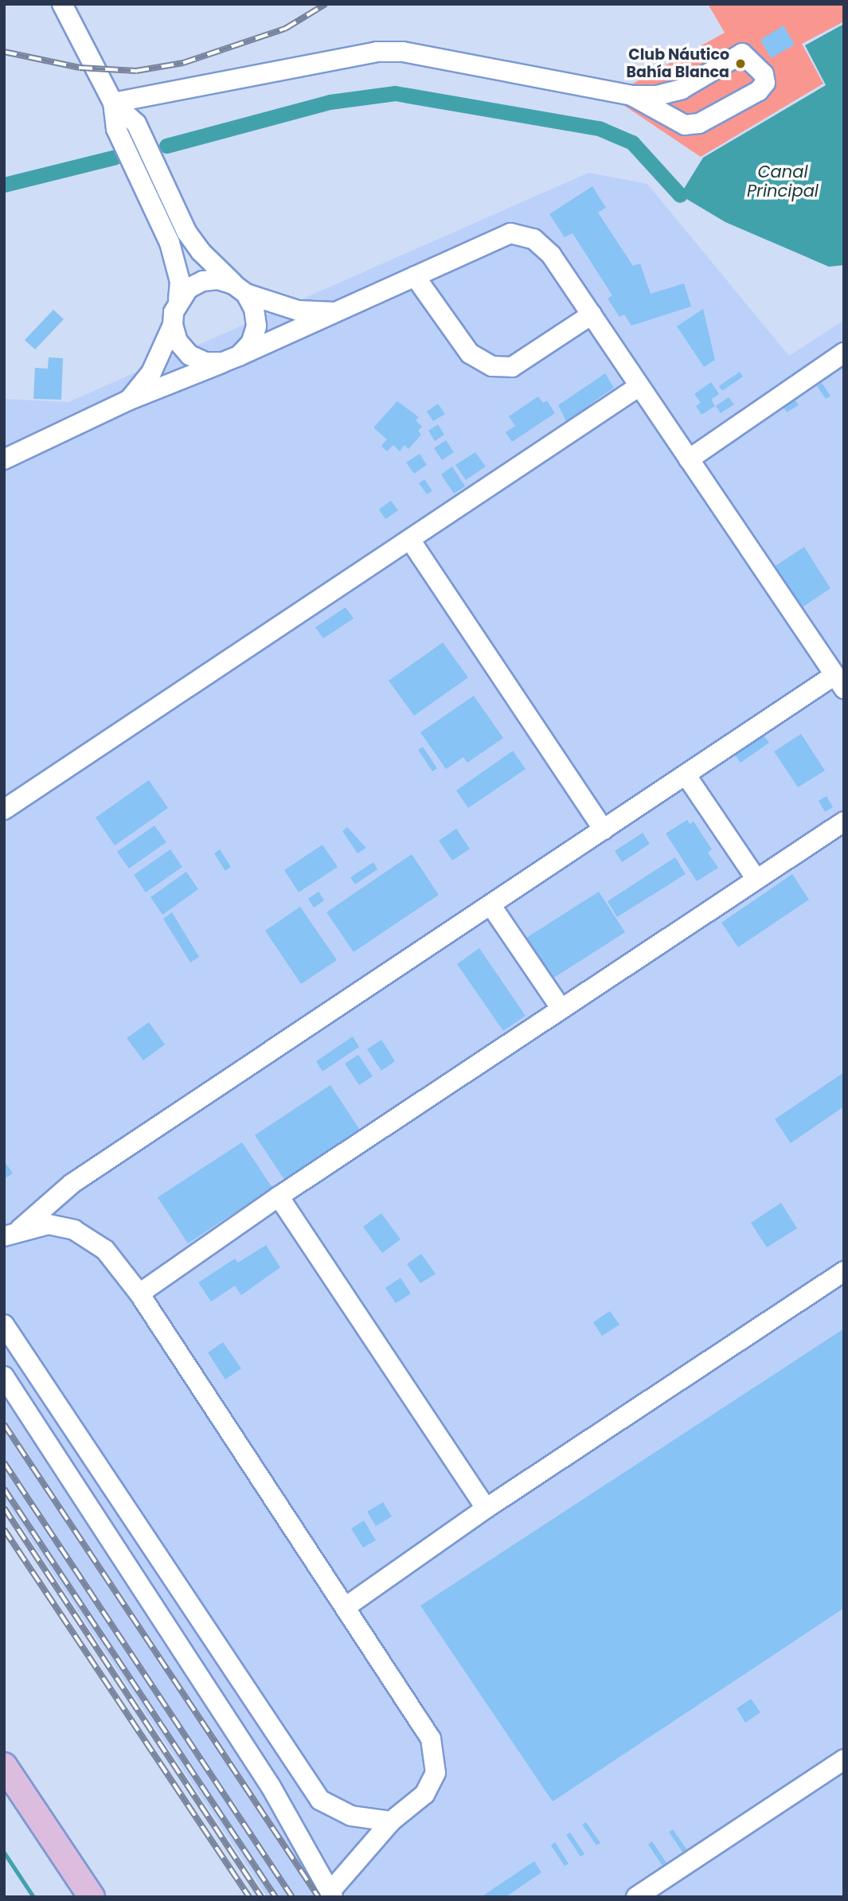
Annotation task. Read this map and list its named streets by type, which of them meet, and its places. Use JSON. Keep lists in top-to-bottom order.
{
  "water": ["Canal Principal"],
  "places": ["Club Náutico Bahía Blanca"]
}
